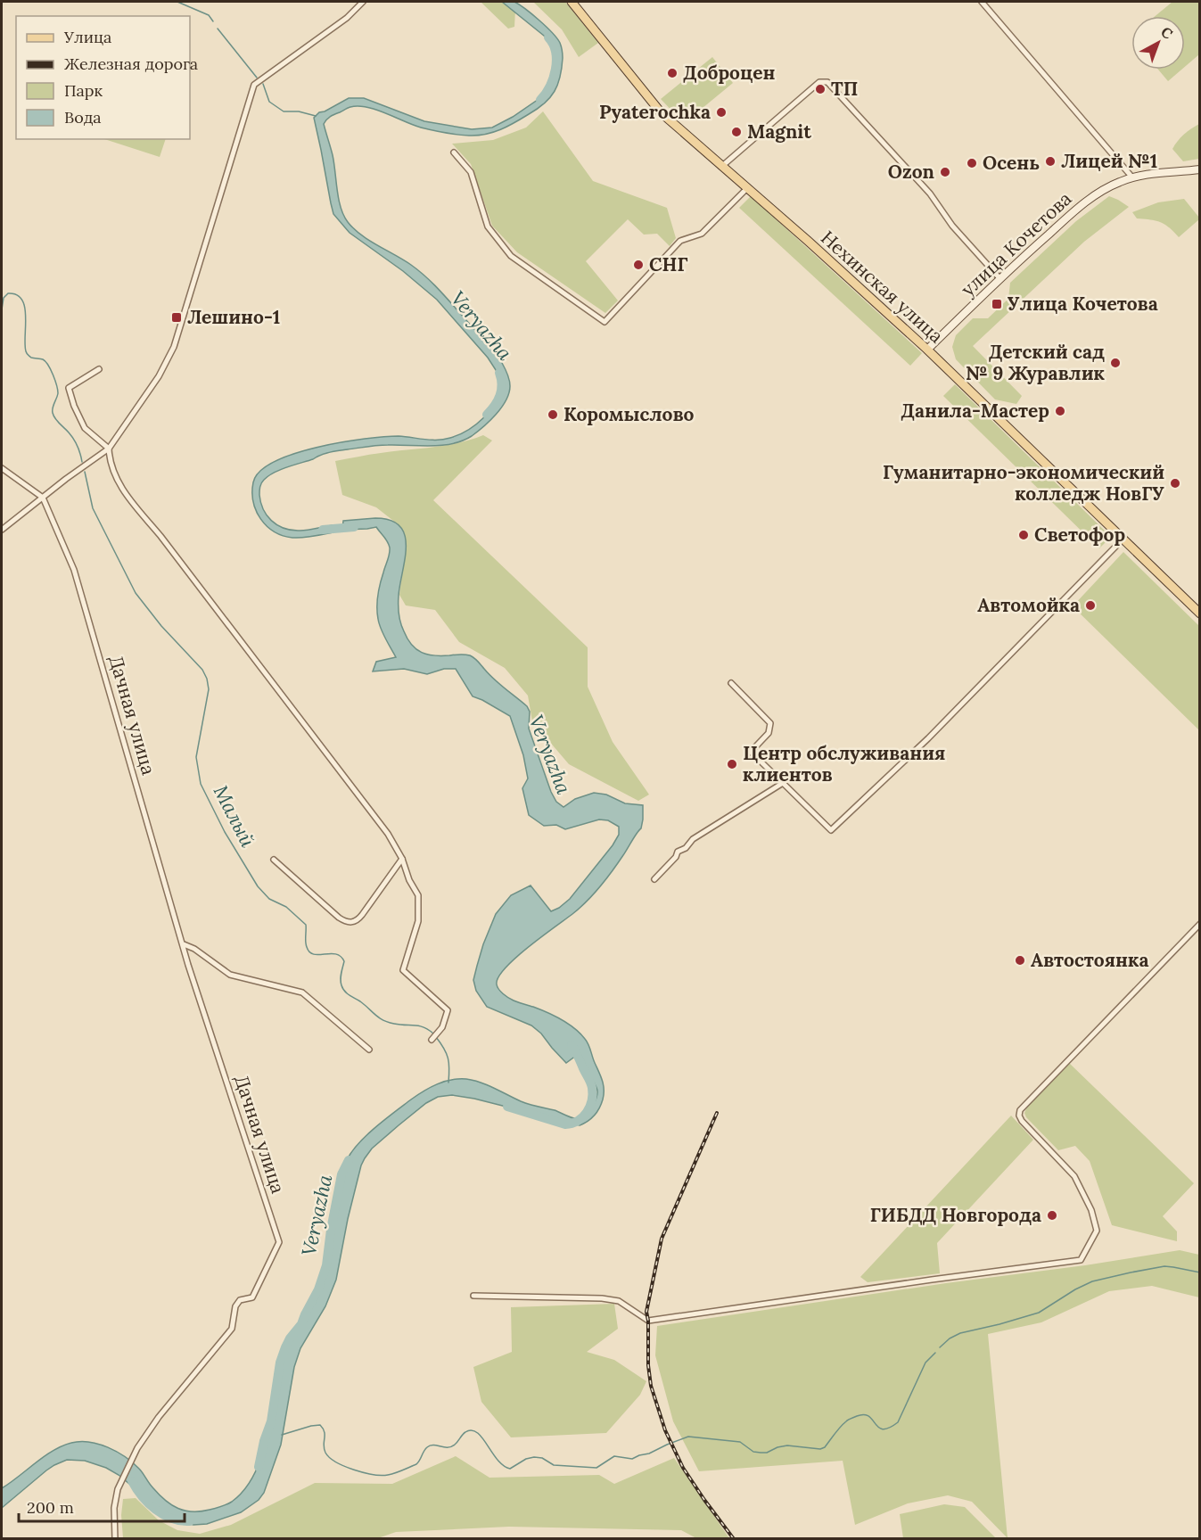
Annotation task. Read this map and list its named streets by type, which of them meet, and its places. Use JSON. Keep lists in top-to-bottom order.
{
  "streets": {
    "main road": ["улица Кочетова", "Нехинская улица"],
    "street": ["Дачная улица"]
  },
  "crossings": [
    ["улица Кочетова", "Нехинская улица"]
  ],
  "water": ["Veryazha", "Малый"],
  "places": {
    "other": [
      "Доброцен",
      "ТП",
      "Pyaterochka",
      "Magnit",
      "Лицей №1",
      "Осень",
      "Ozon",
      "СНГ",
      "Детский сад № 9 Журавлик",
      "Данила-Мастер",
      "Коромыслово",
      "Гуманитарно-экономический колледж НовГУ",
      "Светофор",
      "Автомойка",
      "Центр обслуживания клиентов",
      "Автостоянка",
      "ГИБДД Новгорода"
    ],
    "transit": ["Улица Кочетова", "Лешино-1"]
  },
  "legend": [
    "Улица",
    "Железная дорога",
    "Парк",
    "Вода"
  ],
  "scale_bar": "200 m",
  "north": "top right"
}
